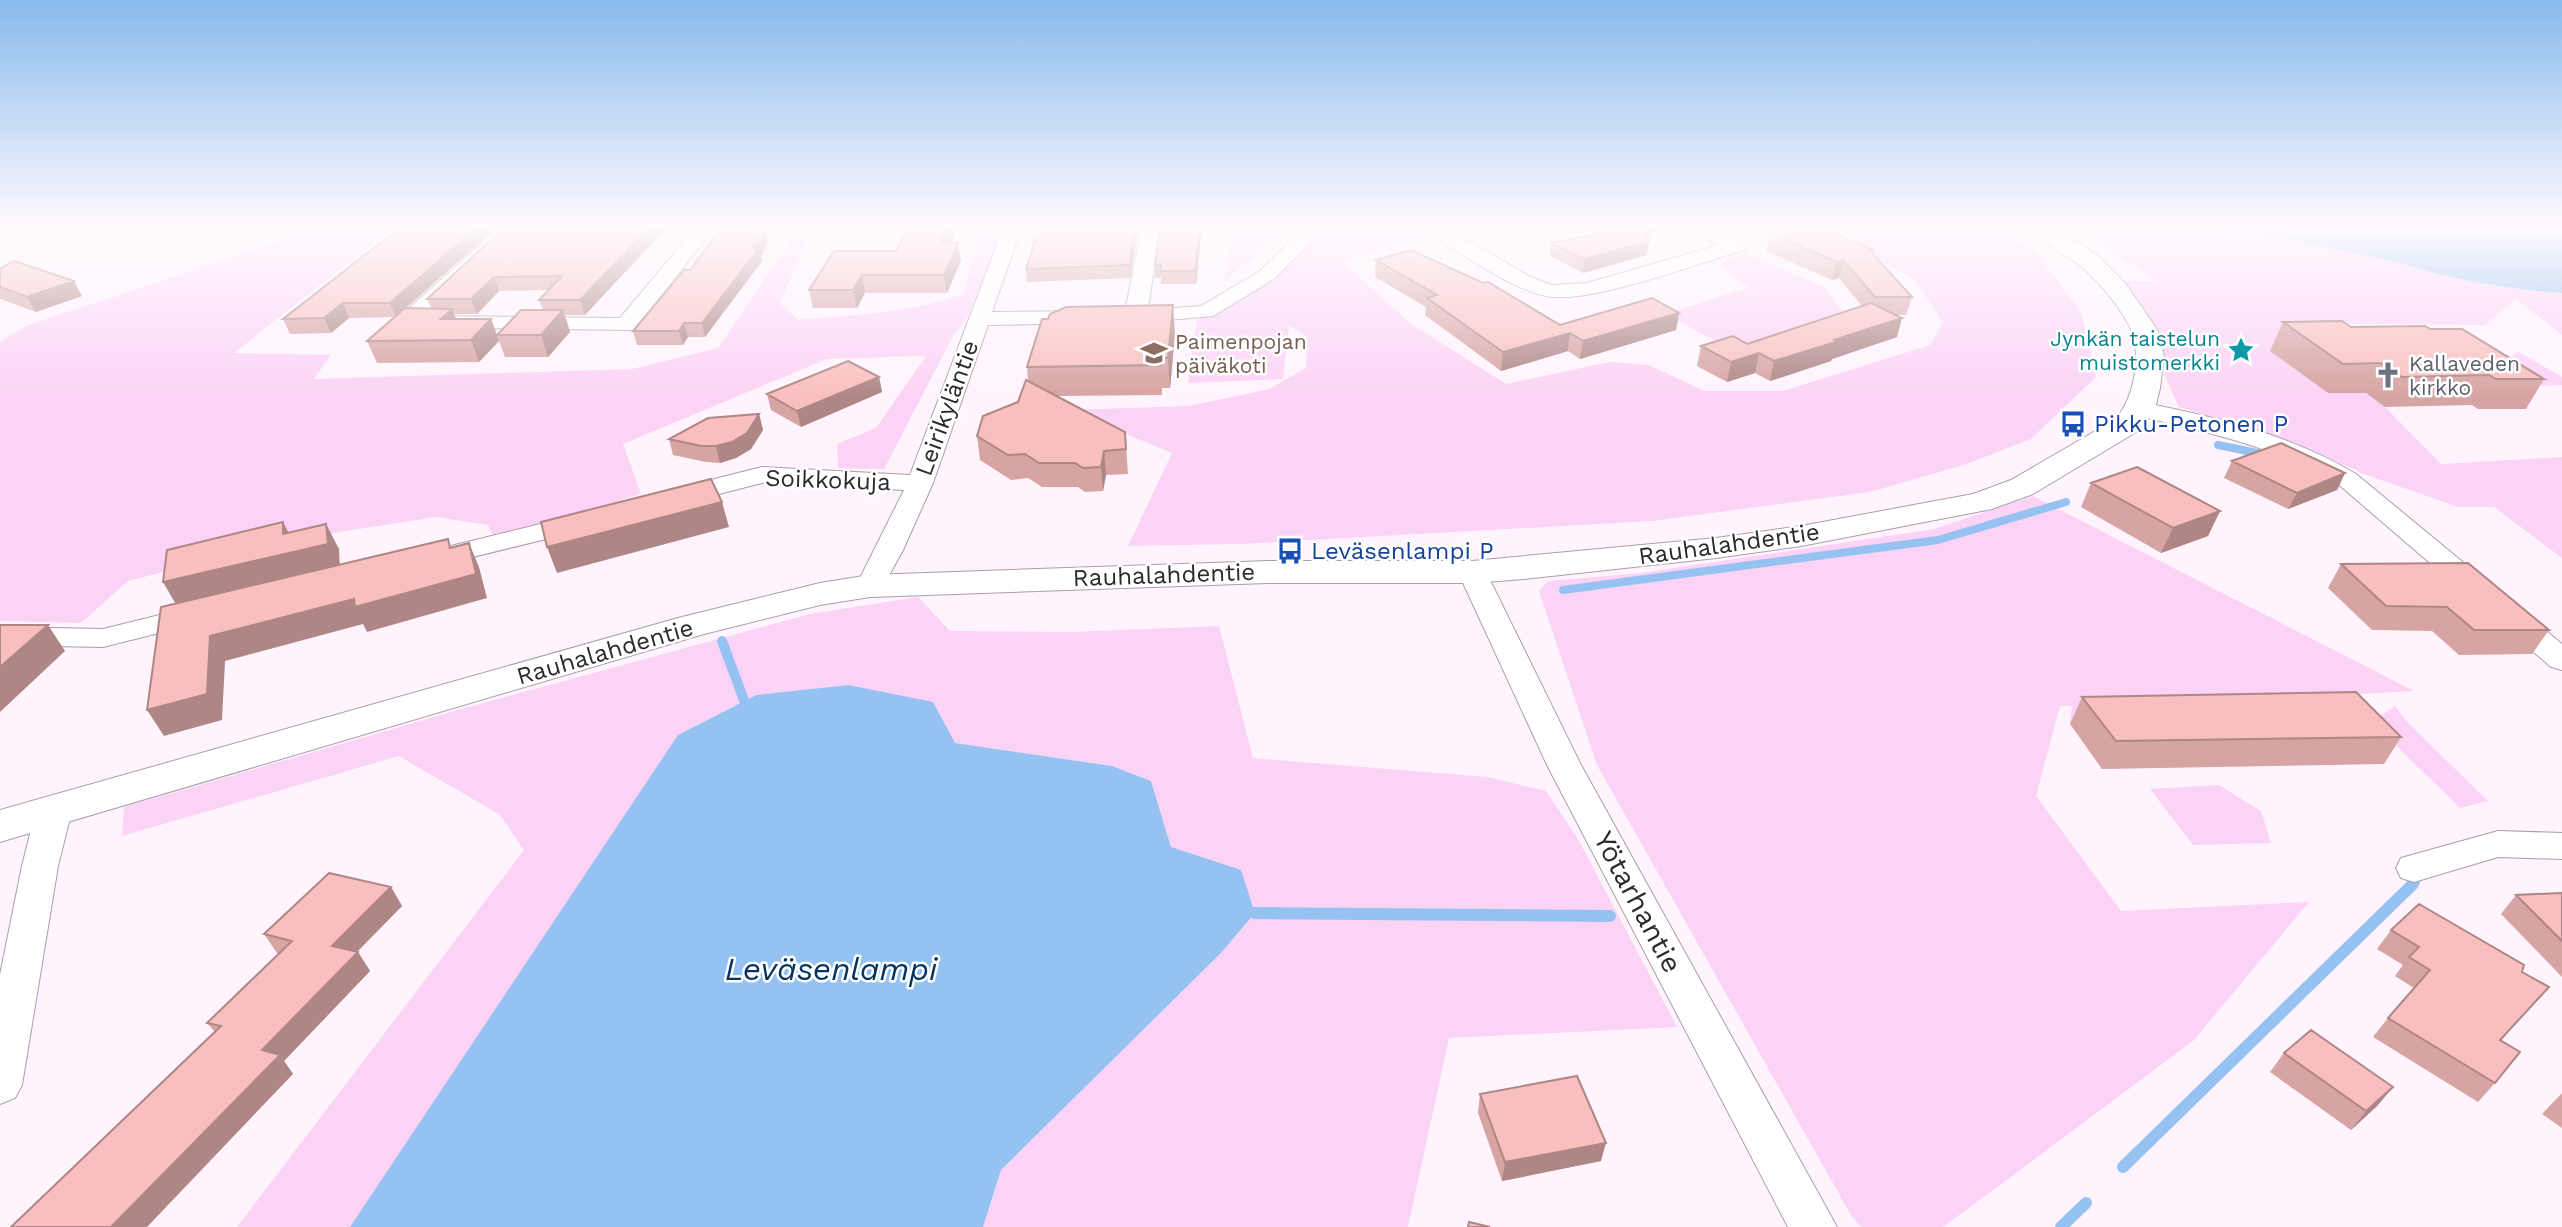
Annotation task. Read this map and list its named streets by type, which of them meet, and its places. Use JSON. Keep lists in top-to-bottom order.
{
  "streets": {
    "main road": ["Rauhalahdentie"],
    "street": ["Leirikyläntie", "Soikkokuja", "Yötarhantie"]
  },
  "crossings": [
    ["Leirikyläntie", "Soikkokuja"],
    ["Leirikyläntie", "Rauhalahdentie"],
    ["Rauhalahdentie", "Yötarhantie"]
  ],
  "water": ["Leväsenlampi"],
  "places": {
    "place": ["Jynkän taistelun muistomerkki"],
    "school or university": ["Paimenpojan päiväkoti"],
    "church": ["Kallaveden kirkko"],
    "bus stop": ["Pikku-Petonen P", "Leväsenlampi P"]
  }
}
